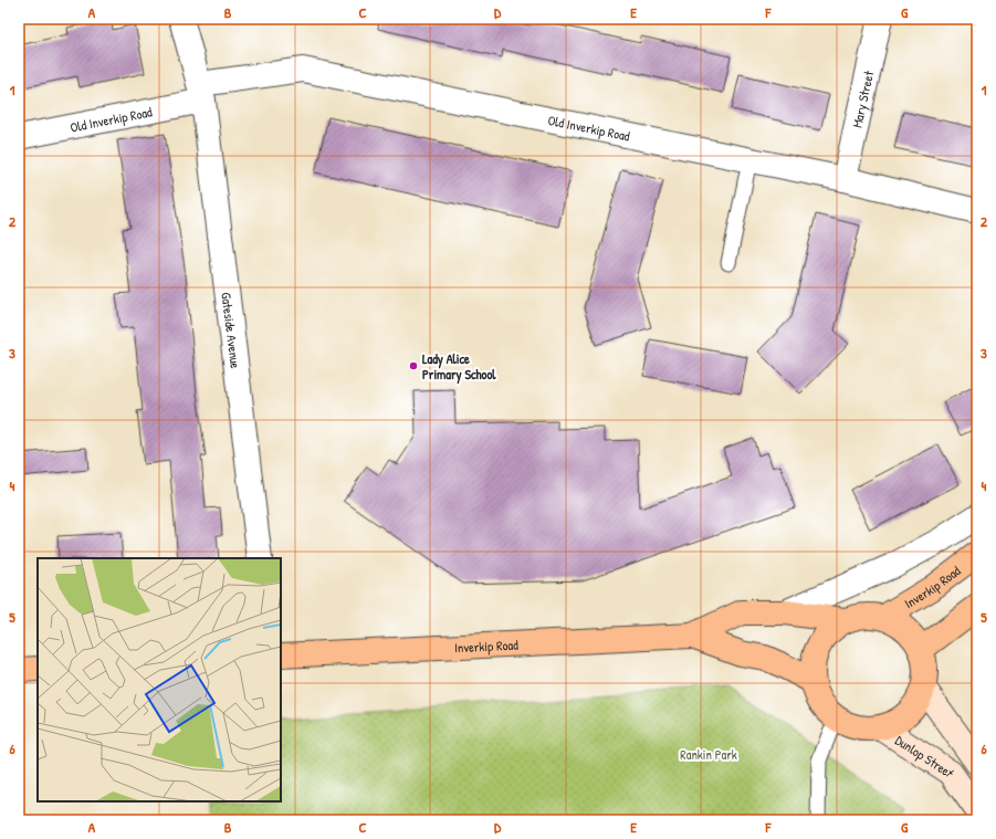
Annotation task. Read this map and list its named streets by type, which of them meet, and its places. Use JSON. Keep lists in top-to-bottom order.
{
  "streets": {
    "highway": ["Inverkip Road"],
    "main road": ["Dunlop Street"],
    "street": ["Mary Street", "Old Inverkip Road", "Gateside Avenue"]
  },
  "crossings": [
    ["Mary Street", "Old Inverkip Road"],
    ["Old Inverkip Road", "Gateside Avenue"],
    ["Inverkip Road", "Dunlop Street"]
  ],
  "parks": ["Rankin Park"],
  "places": ["Lady Alice Primary School"],
  "grid": {
    "columns": [
      "A",
      "B",
      "C",
      "D",
      "E",
      "F",
      "G"
    ],
    "rows": [
      "1",
      "2",
      "3",
      "4",
      "5",
      "6"
    ]
  }
}
